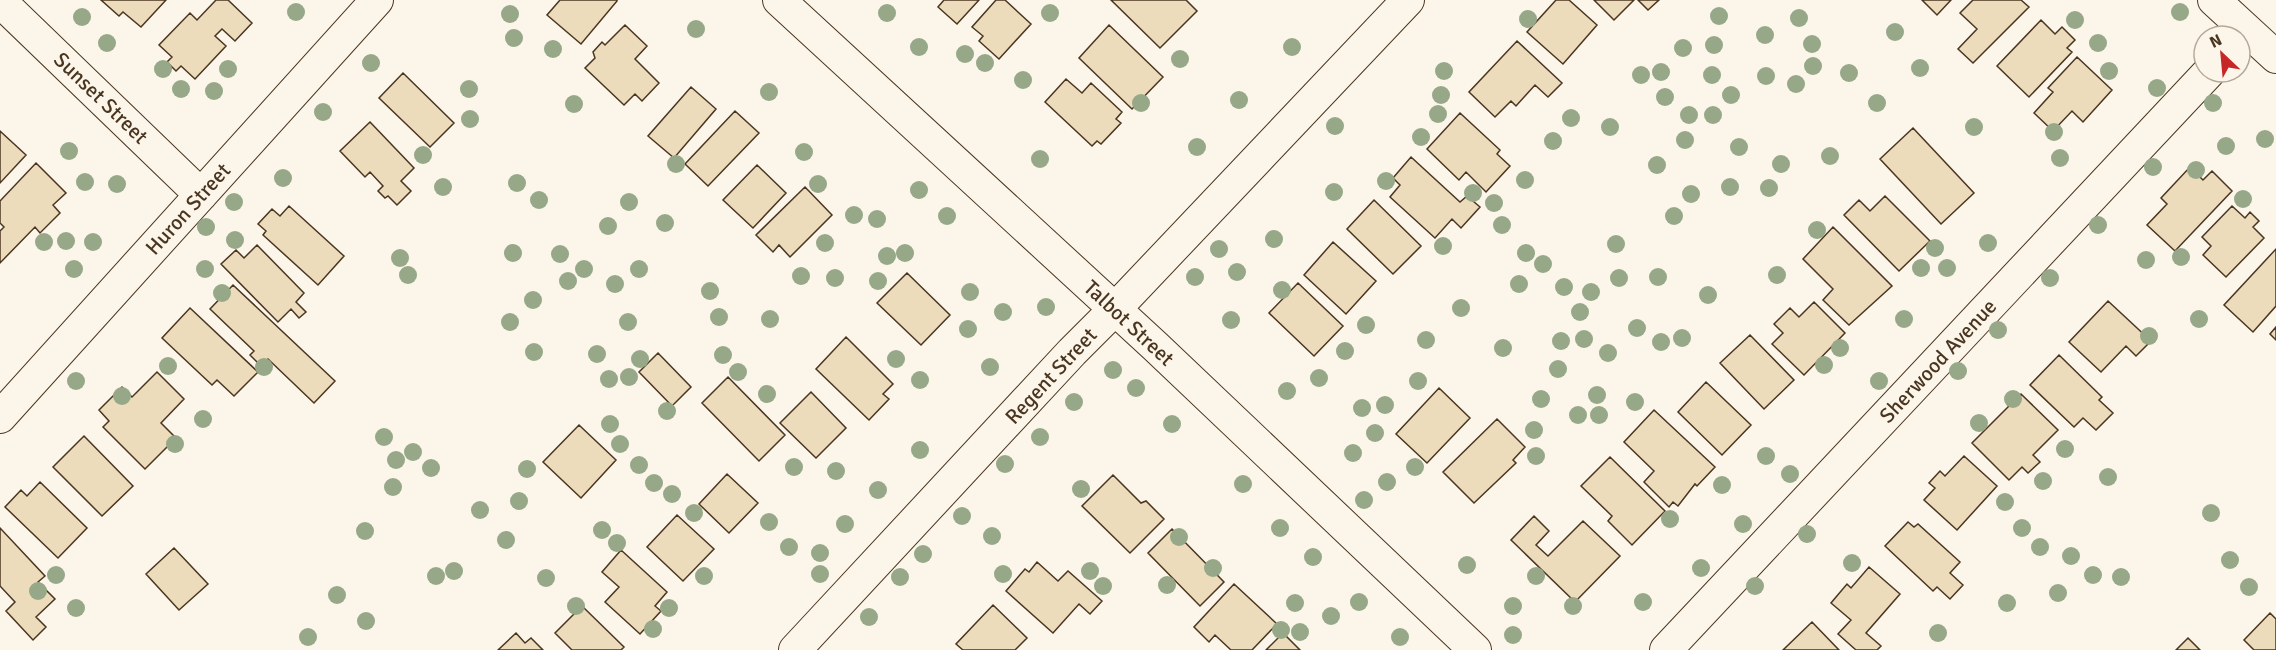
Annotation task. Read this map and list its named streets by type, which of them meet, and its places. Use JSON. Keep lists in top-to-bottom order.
{
  "streets": {
    "street": [
      "Sunset Street",
      "Huron Street",
      "Talbot Street",
      "Sherwood Avenue",
      "Regent Street"
    ]
  },
  "crossings": [
    ["Sunset Street", "Huron Street"],
    ["Talbot Street", "Regent Street"]
  ],
  "north": "top left"
}
